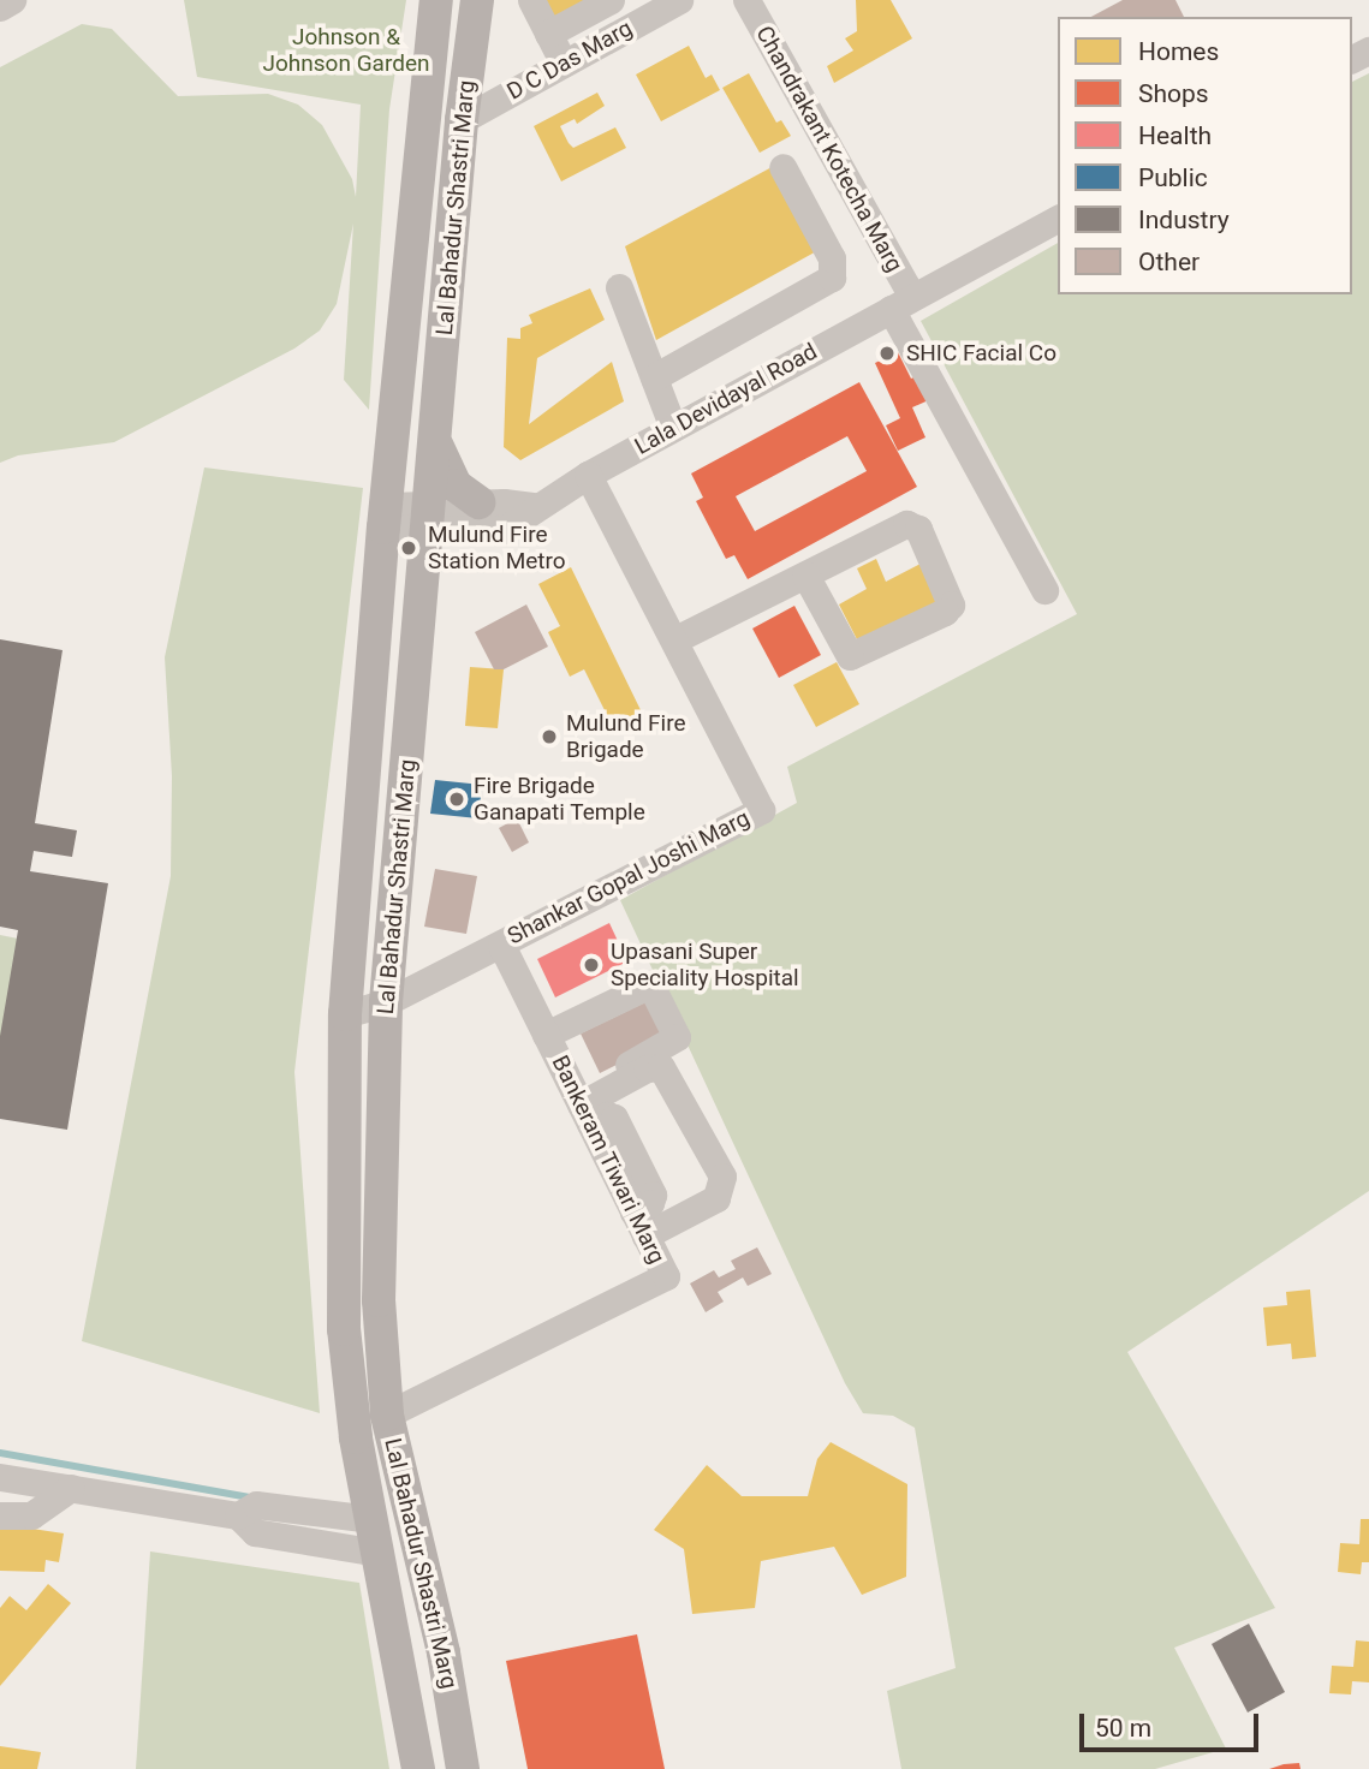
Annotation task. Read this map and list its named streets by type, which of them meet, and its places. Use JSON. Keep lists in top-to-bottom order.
{
  "streets": {
    "main road": ["Lal Bahadur Shastri Marg"],
    "street": [
      "D C Das Marg",
      "Chandrakant Kotecha Marg",
      "Lala Devidayal Road",
      "Shankar Gopal Joshi Marg",
      "Bankeram Tiwari Marg"
    ]
  },
  "crossings": [
    ["D C Das Marg", "Lal Bahadur Shastri Marg"],
    ["Chandrakant Kotecha Marg", "Lala Devidayal Road"],
    ["Lal Bahadur Shastri Marg", "Lala Devidayal Road"],
    ["Lal Bahadur Shastri Marg", "Shankar Gopal Joshi Marg"],
    ["Lal Bahadur Shastri Marg", "Bankeram Tiwari Marg"],
    ["Lala Devidayal Road", "Shankar Gopal Joshi Marg"],
    ["Shankar Gopal Joshi Marg", "Bankeram Tiwari Marg"]
  ],
  "parks": ["Johnson & Johnson Garden"],
  "places": [
    "SHIC Facial Co",
    "Mulund Fire Station Metro",
    "Mulund Fire Brigade",
    "Fire Brigade Ganapati Temple",
    "Upasani Super Speciality Hospital"
  ],
  "legend": [
    "Homes",
    "Shops",
    "Health",
    "Public",
    "Industry",
    "Other"
  ],
  "scale_bar": "50 m"
}
